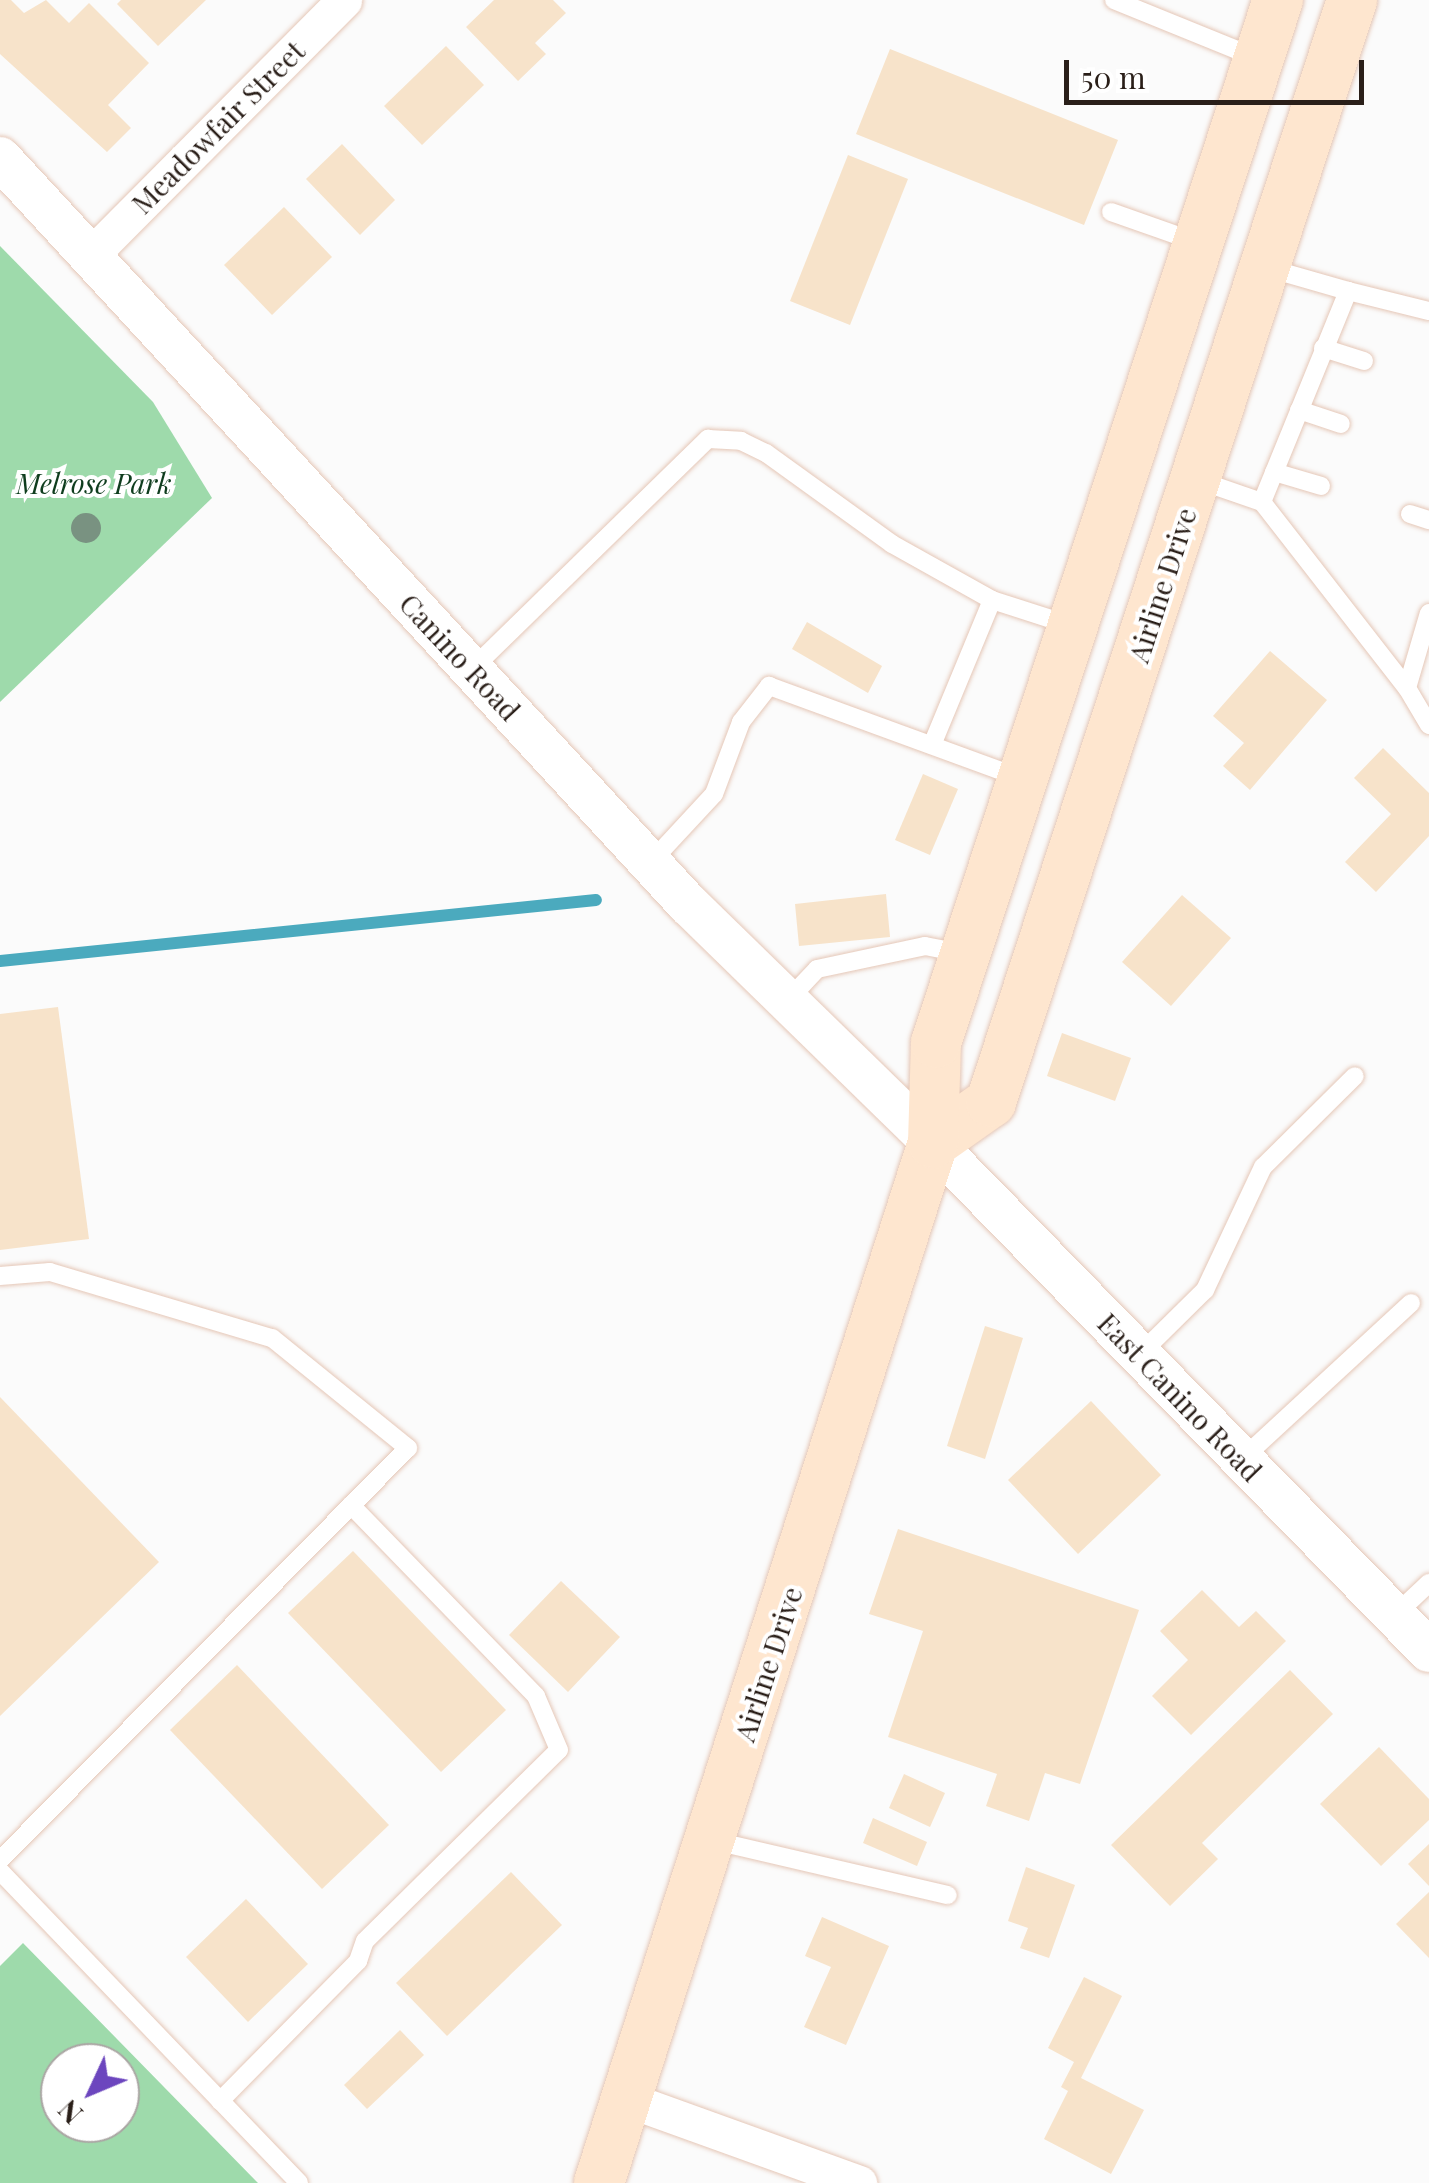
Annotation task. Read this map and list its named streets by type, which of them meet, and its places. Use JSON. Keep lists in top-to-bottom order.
{
  "streets": {
    "main road": ["Airline Drive"],
    "street": ["Meadowfair Street", "Canino Road", "East Canino Road"]
  },
  "crossings": [
    ["Meadowfair Street", "Canino Road"],
    ["Airline Drive", "Canino Road"],
    ["Airline Drive", "East Canino Road"],
    ["Canino Road", "East Canino Road"]
  ],
  "parks": ["Melrose Park"],
  "scale_bar": "50 m",
  "north": "bottom left"
}
